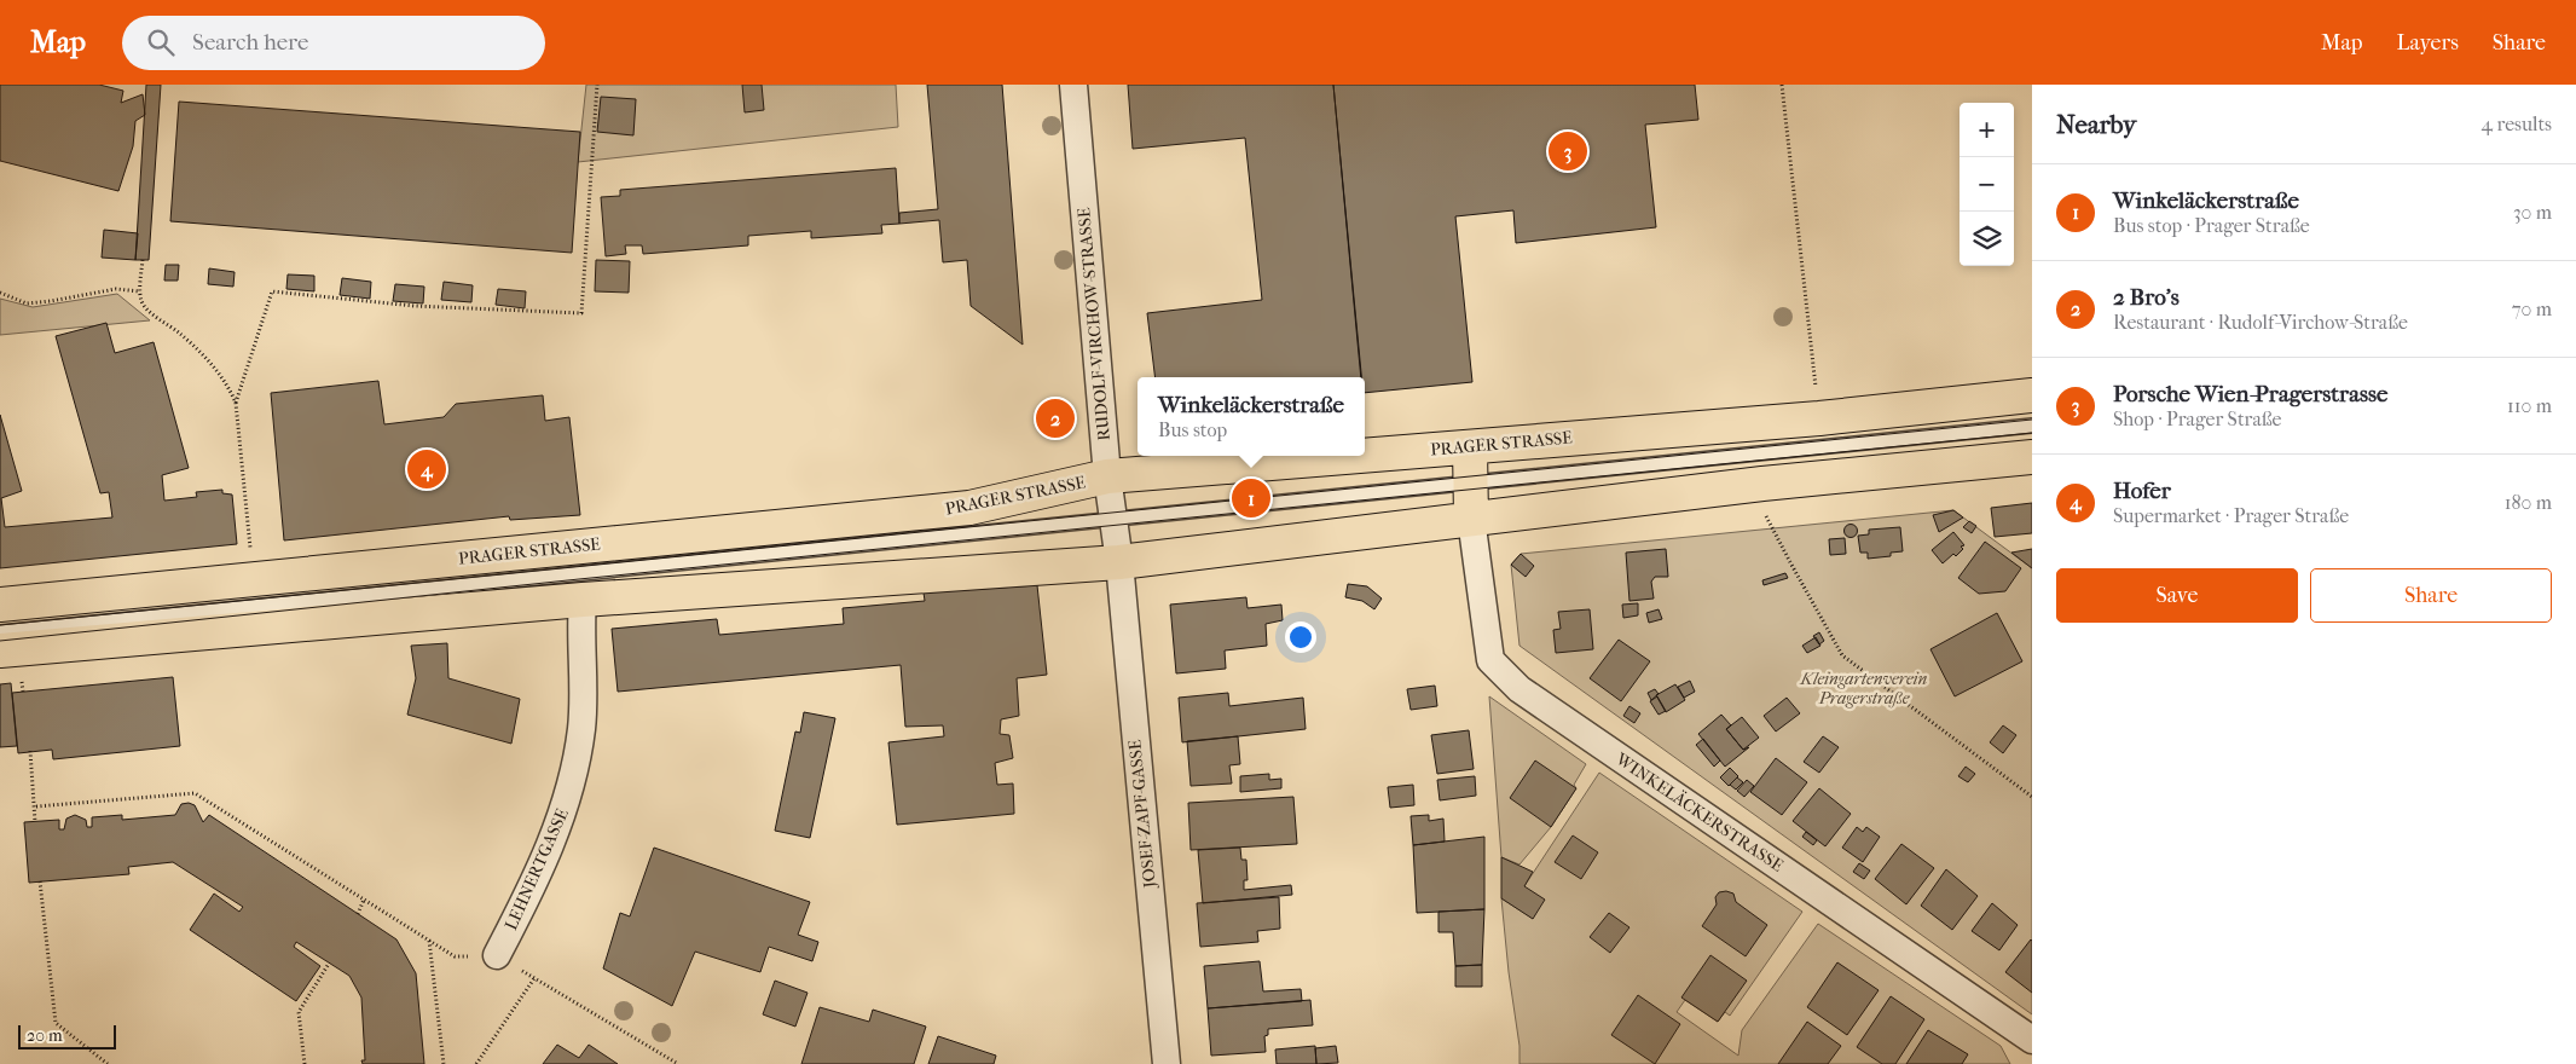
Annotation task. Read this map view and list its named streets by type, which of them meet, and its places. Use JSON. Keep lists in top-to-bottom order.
{
  "streets": {
    "main road": ["PRAGER STRASSE"],
    "street": [
      "RUDOLF-VIRCHOW-STRASSE",
      "WINKELÄCKERSTRASSE",
      "JOSEF-ZAPF-GASSE",
      "LEHNERTGASSE"
    ]
  },
  "crossings": [
    ["RUDOLF-VIRCHOW-STRASSE", "PRAGER STRASSE"],
    ["RUDOLF-VIRCHOW-STRASSE", "JOSEF-ZAPF-GASSE"]
  ],
  "parks": ["Kleingartenverein Pragerstraße"],
  "scale_bar": "20 m",
  "page": {
    "header": "Map",
    "search": "Search here",
    "nav": ["Map", "Layers", "Share"],
    "heading": ["Nearby", "4 results"],
    "map_buttons": ["+", "−"],
    "pins": [
      "3",
      "2",
      "4",
      "1"
    ],
    "list": [
      {
        "mark": "1",
        "name": "Winkeläckerstraße",
        "note": "Bus stop · Prager Straße",
        "value": "30 m"
      },
      {
        "mark": "2",
        "name": "2 Bro's",
        "note": "Restaurant · Rudolf-Virchow-Straße",
        "value": "70 m"
      },
      {
        "mark": "3",
        "name": "Porsche Wien-Pragerstrasse",
        "note": "Shop · Prager Straße",
        "value": "110 m"
      },
      {
        "mark": "4",
        "name": "Hofer",
        "note": "Supermarket · Prager Straße",
        "value": "180 m"
      }
    ],
    "popup": ["Winkeläckerstraße", "Bus stop"],
    "buttons": ["Save", "Share"],
    "scale": "20 m"
  }
}
